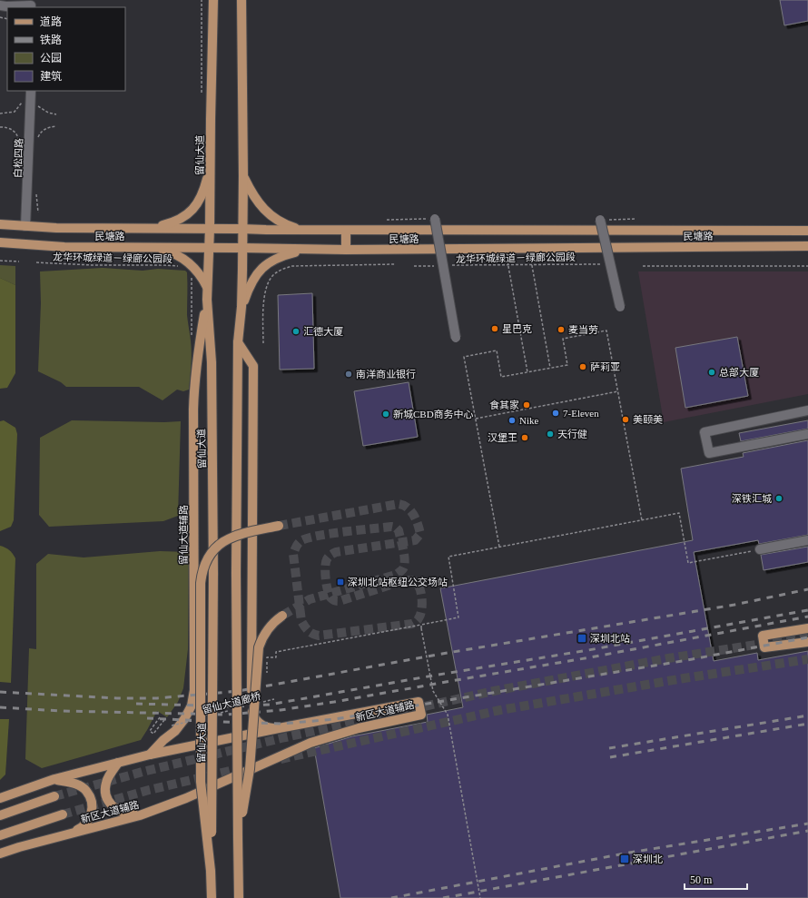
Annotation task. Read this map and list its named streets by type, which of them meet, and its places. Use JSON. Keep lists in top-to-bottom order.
{
  "streets": {
    "main road": [
      "留仙大道",
      "民塘路",
      "留仙大道辅路",
      "新区大道辅路"
    ],
    "street": ["白松四路"],
    "path": ["龙华环城绿道－绿廊公园段", "留仙大道廊桥"]
  },
  "crossings": [
    ["留仙大道", "民塘路"],
    ["留仙大道", "留仙大道辅路"],
    ["白松四路", "民塘路"],
    ["留仙大道辅路", "新区大道辅路"]
  ],
  "places": {
    "other": [
      "星巴克",
      "麦当劳",
      "汇德大厦",
      "萨莉亚",
      "总部大厦",
      "南洋商业银行",
      "食其家",
      "7-Eleven",
      "新城CBD商务中心",
      "美颐美",
      "Nike",
      "天行健",
      "汉堡王",
      "深铁汇城"
    ],
    "transit": ["深圳北站枢纽公交场站", "深圳北站", "深圳北"]
  },
  "legend": [
    "道路",
    "铁路",
    "公园",
    "建筑"
  ],
  "scale_bar": "50 m"
}
